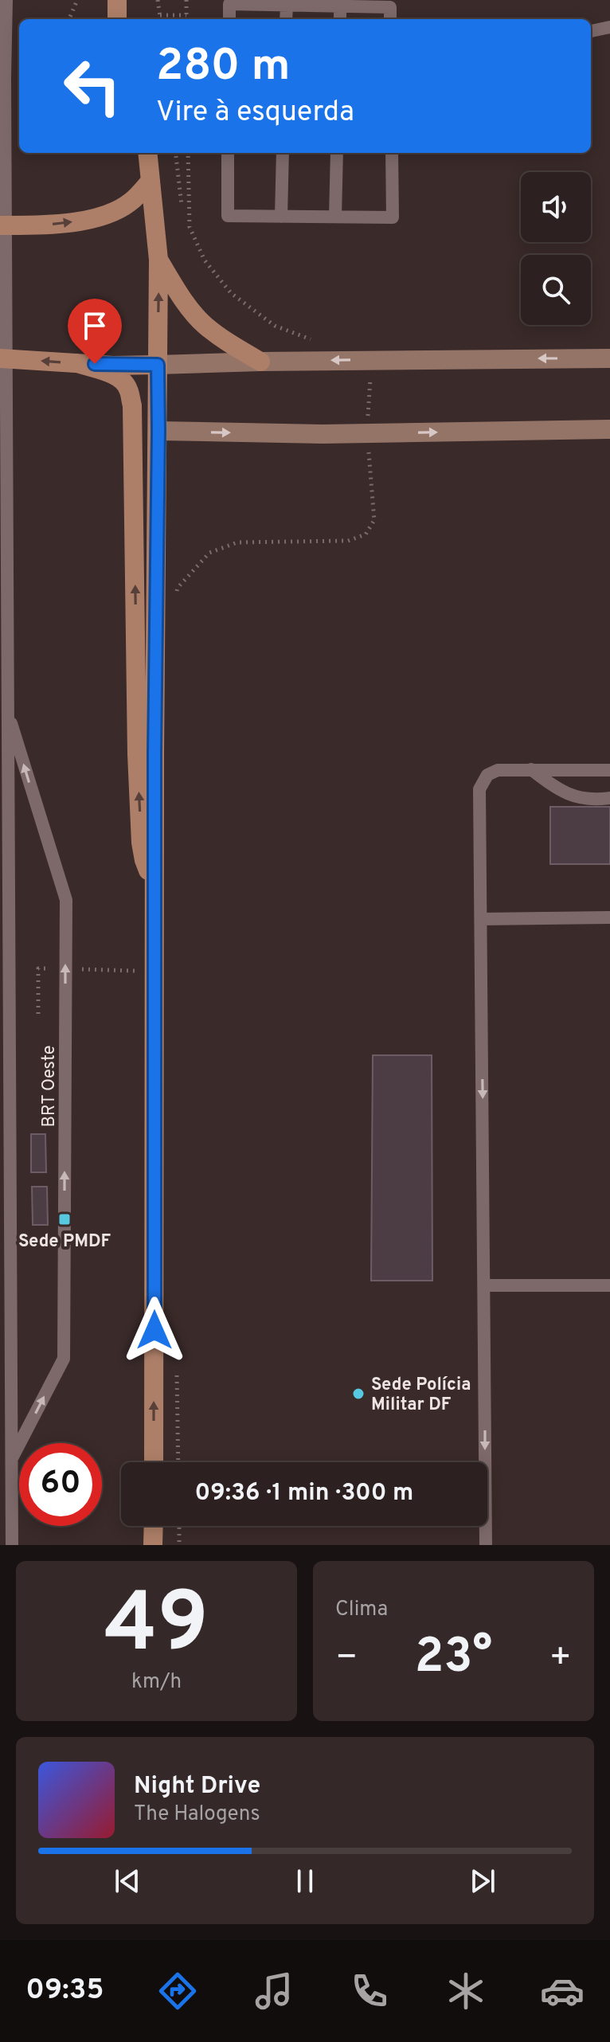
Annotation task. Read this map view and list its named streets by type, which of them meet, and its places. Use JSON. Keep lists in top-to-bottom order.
{
  "streets": {
    "lane": ["BRT Oeste"]
  },
  "places": {
    "transit": ["Sede PMDF"],
    "other": ["Sede Polícia Militar DF"]
  },
  "page": {
    "turn": ["280 m", "Vire à esquerda"],
    "limit": "60",
    "trip": "09:36 · 1 min · 300 m",
    "tile": [
      ["49", "km/h"],
      "Clima"
    ],
    "heat": ["−", "23°", "+"],
    "song": ["Night Drive", "The Halogens"],
    "tabs": "09:35"
  }
}
